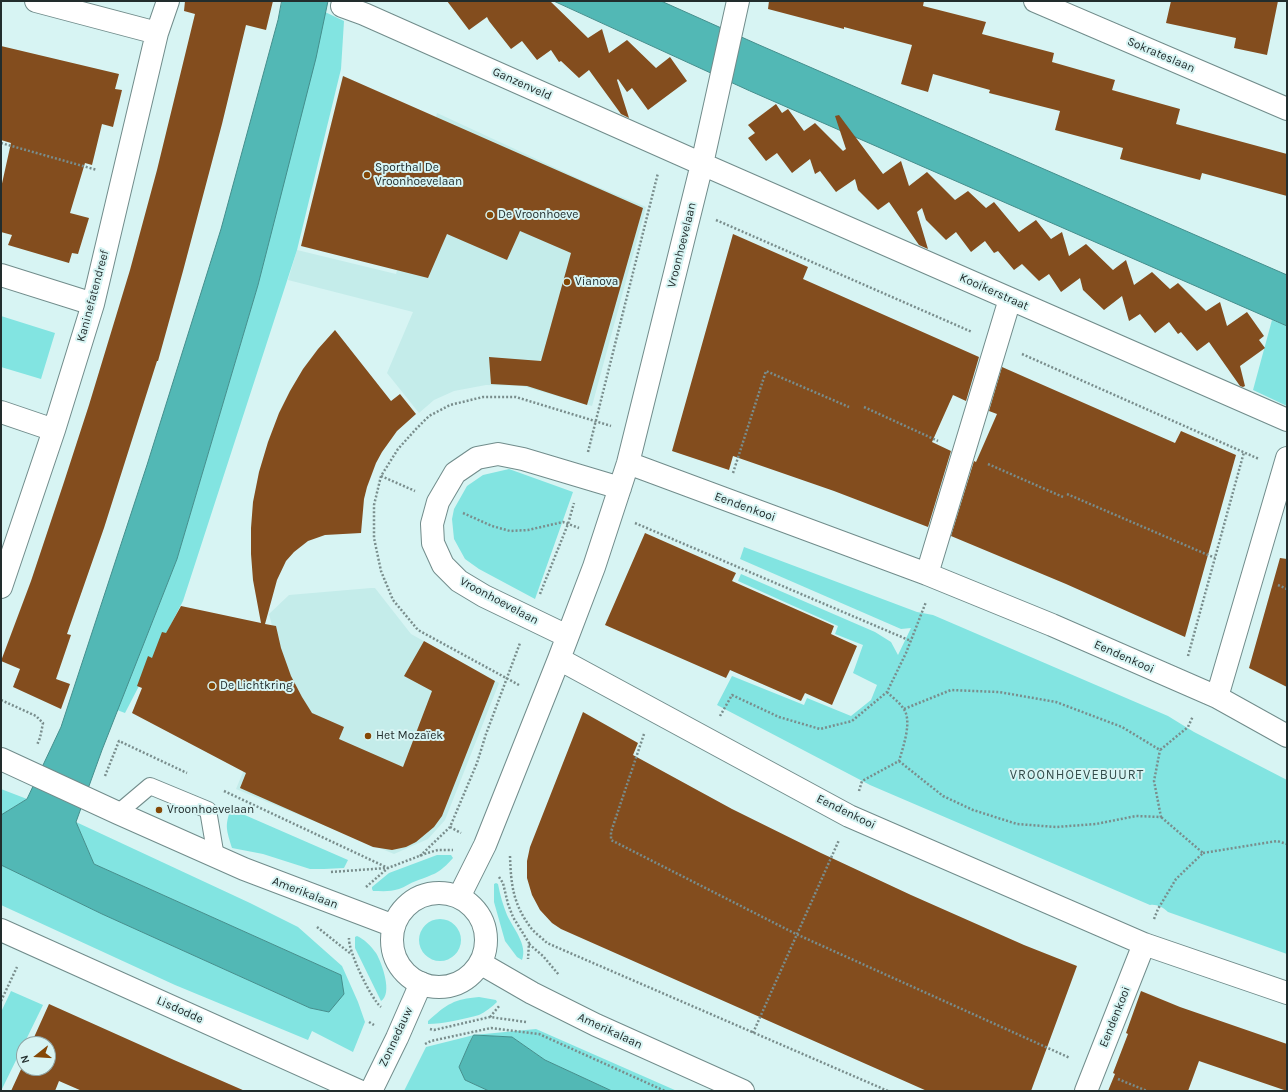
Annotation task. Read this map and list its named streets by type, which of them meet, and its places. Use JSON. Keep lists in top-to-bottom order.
{
  "streets": {
    "street": [
      "Sokrateslaan",
      "Ganzenveld",
      "Vroonhoevelaan",
      "Kooikerstraat",
      "Kaninefatendreef",
      "Eendenkooi",
      "Amerikalaan",
      "Lisdodde",
      "Zonnedauw"
    ]
  },
  "crossings": [
    ["Ganzenveld", "Vroonhoevelaan"],
    ["Ganzenveld", "Kooikerstraat"],
    ["Vroonhoevelaan", "Kooikerstraat"],
    ["Vroonhoevelaan", "Eendenkooi"],
    ["Vroonhoevelaan", "Amerikalaan"],
    ["Vroonhoevelaan", "Zonnedauw"],
    ["Amerikalaan", "Zonnedauw"]
  ],
  "districts": ["VROONHOEVEBUURT"],
  "places": [
    "Sporthal De Vroonhoevelaan",
    "De Vroonhoeve",
    "Vianova",
    "De Lichtkring",
    "Het Mozaïek",
    "Vroonhoevelaan"
  ],
  "north": "left"
}
